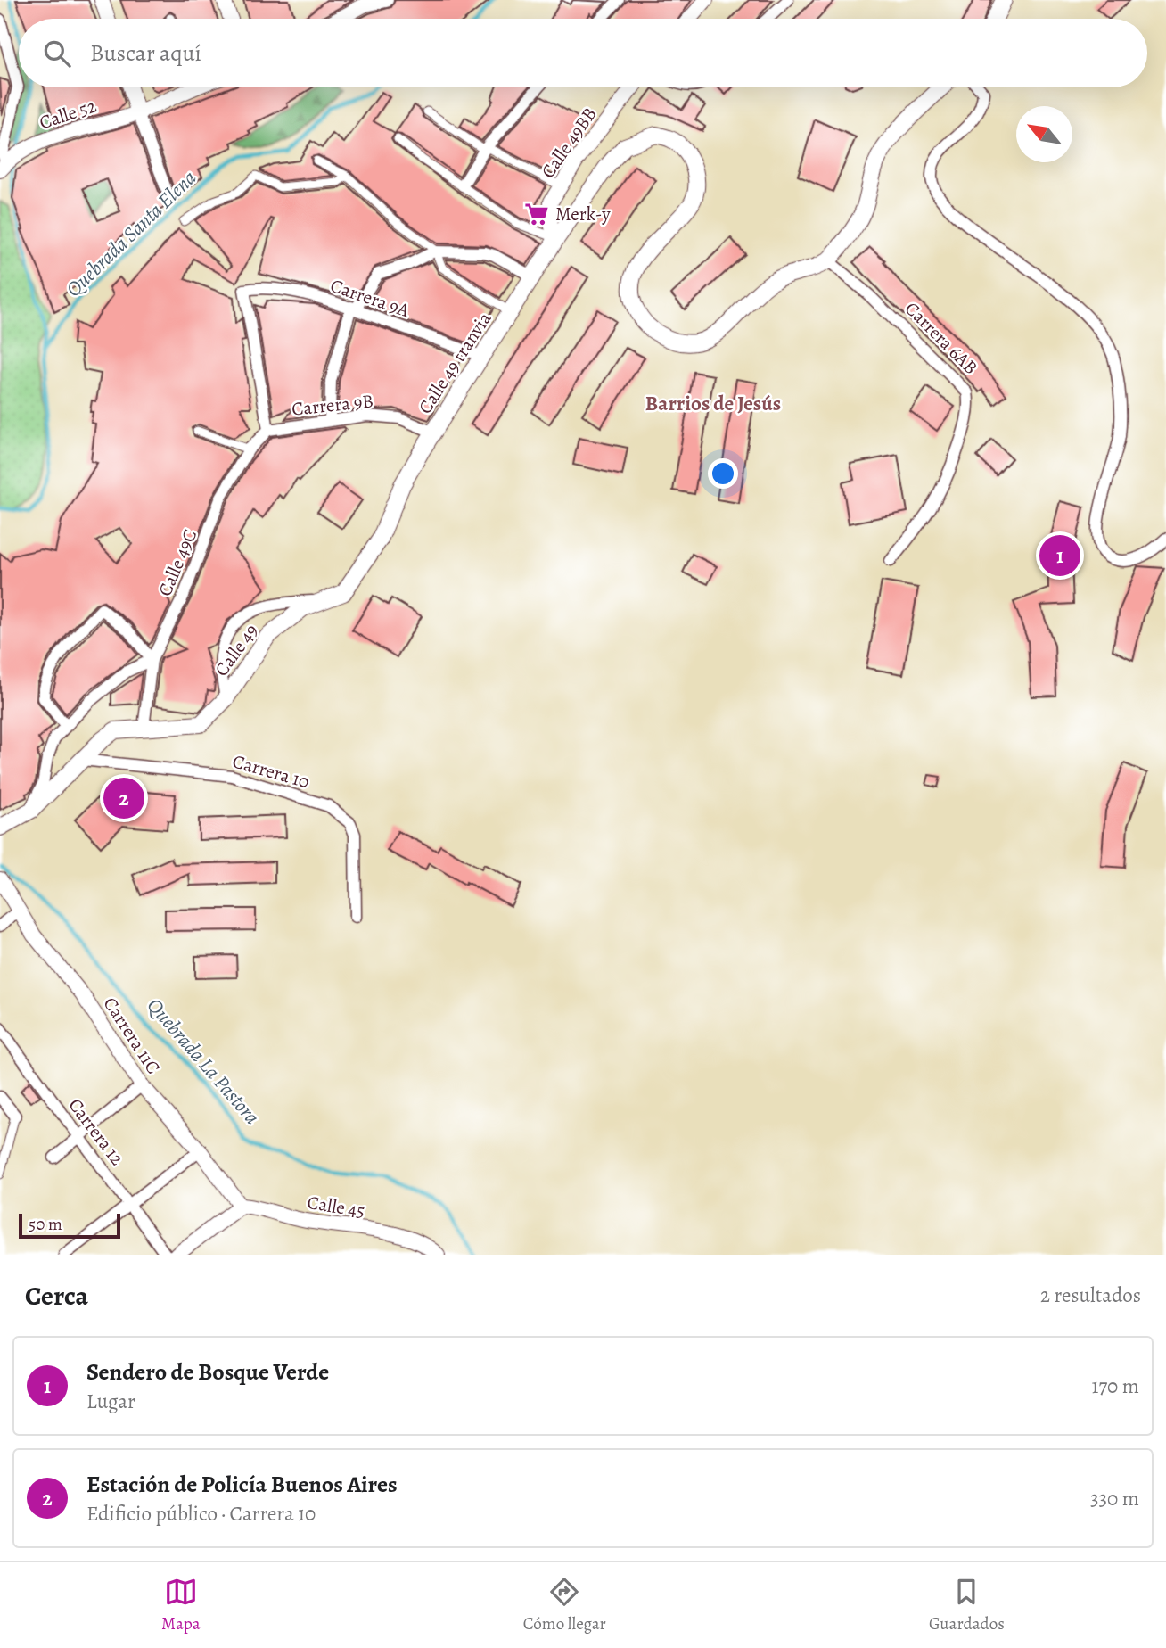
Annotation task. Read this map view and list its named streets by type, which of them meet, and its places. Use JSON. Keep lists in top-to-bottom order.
{
  "streets": {
    "main road": ["Calle 49 tranvia", "Calle 49"],
    "street": [
      "Calle 52",
      "Calle 49BB",
      "Carrera 9A",
      "Carrera 6AB",
      "Carrera 9B",
      "Calle 49C",
      "Carrera 10",
      "Carrera 11C",
      "Carrera 12",
      "Calle 45"
    ]
  },
  "crossings": [
    ["Calle 49BB", "Calle 49 tranvia"],
    ["Carrera 9A", "Calle 49 tranvia"],
    ["Carrera 9A", "Carrera 9B"],
    ["Carrera 9A", "Calle 49C"],
    ["Carrera 6AB", "Calle 49 tranvia"],
    ["Calle 49 tranvia", "Carrera 9B"],
    ["Calle 49 tranvia", "Calle 49"],
    ["Carrera 9B", "Calle 49C"],
    ["Calle 49", "Carrera 10"],
    ["Carrera 11C", "Calle 45"]
  ],
  "districts": ["Barrios de Jesús"],
  "water": ["Quebrada Santa Elena", "Quebrada La Pastora"],
  "places": {
    "supermarket": ["Merk-y"]
  },
  "scale_bar": "50 m",
  "north": "top left",
  "page": {
    "search": "Buscar aquí",
    "pins": ["1", "2"],
    "scale": "50 m",
    "heading": ["Cerca", "2 resultados"],
    "list": [
      {
        "mark": "1",
        "name": "Sendero de Bosque Verde",
        "note": "Lugar",
        "value": "170 m"
      },
      {
        "mark": "2",
        "name": "Estación de Policía Buenos Aires",
        "note": "Edificio público · Carrera 10",
        "value": "330 m"
      }
    ],
    "nav": ["Mapa", "Cómo llegar", "Guardados"]
  }
}
